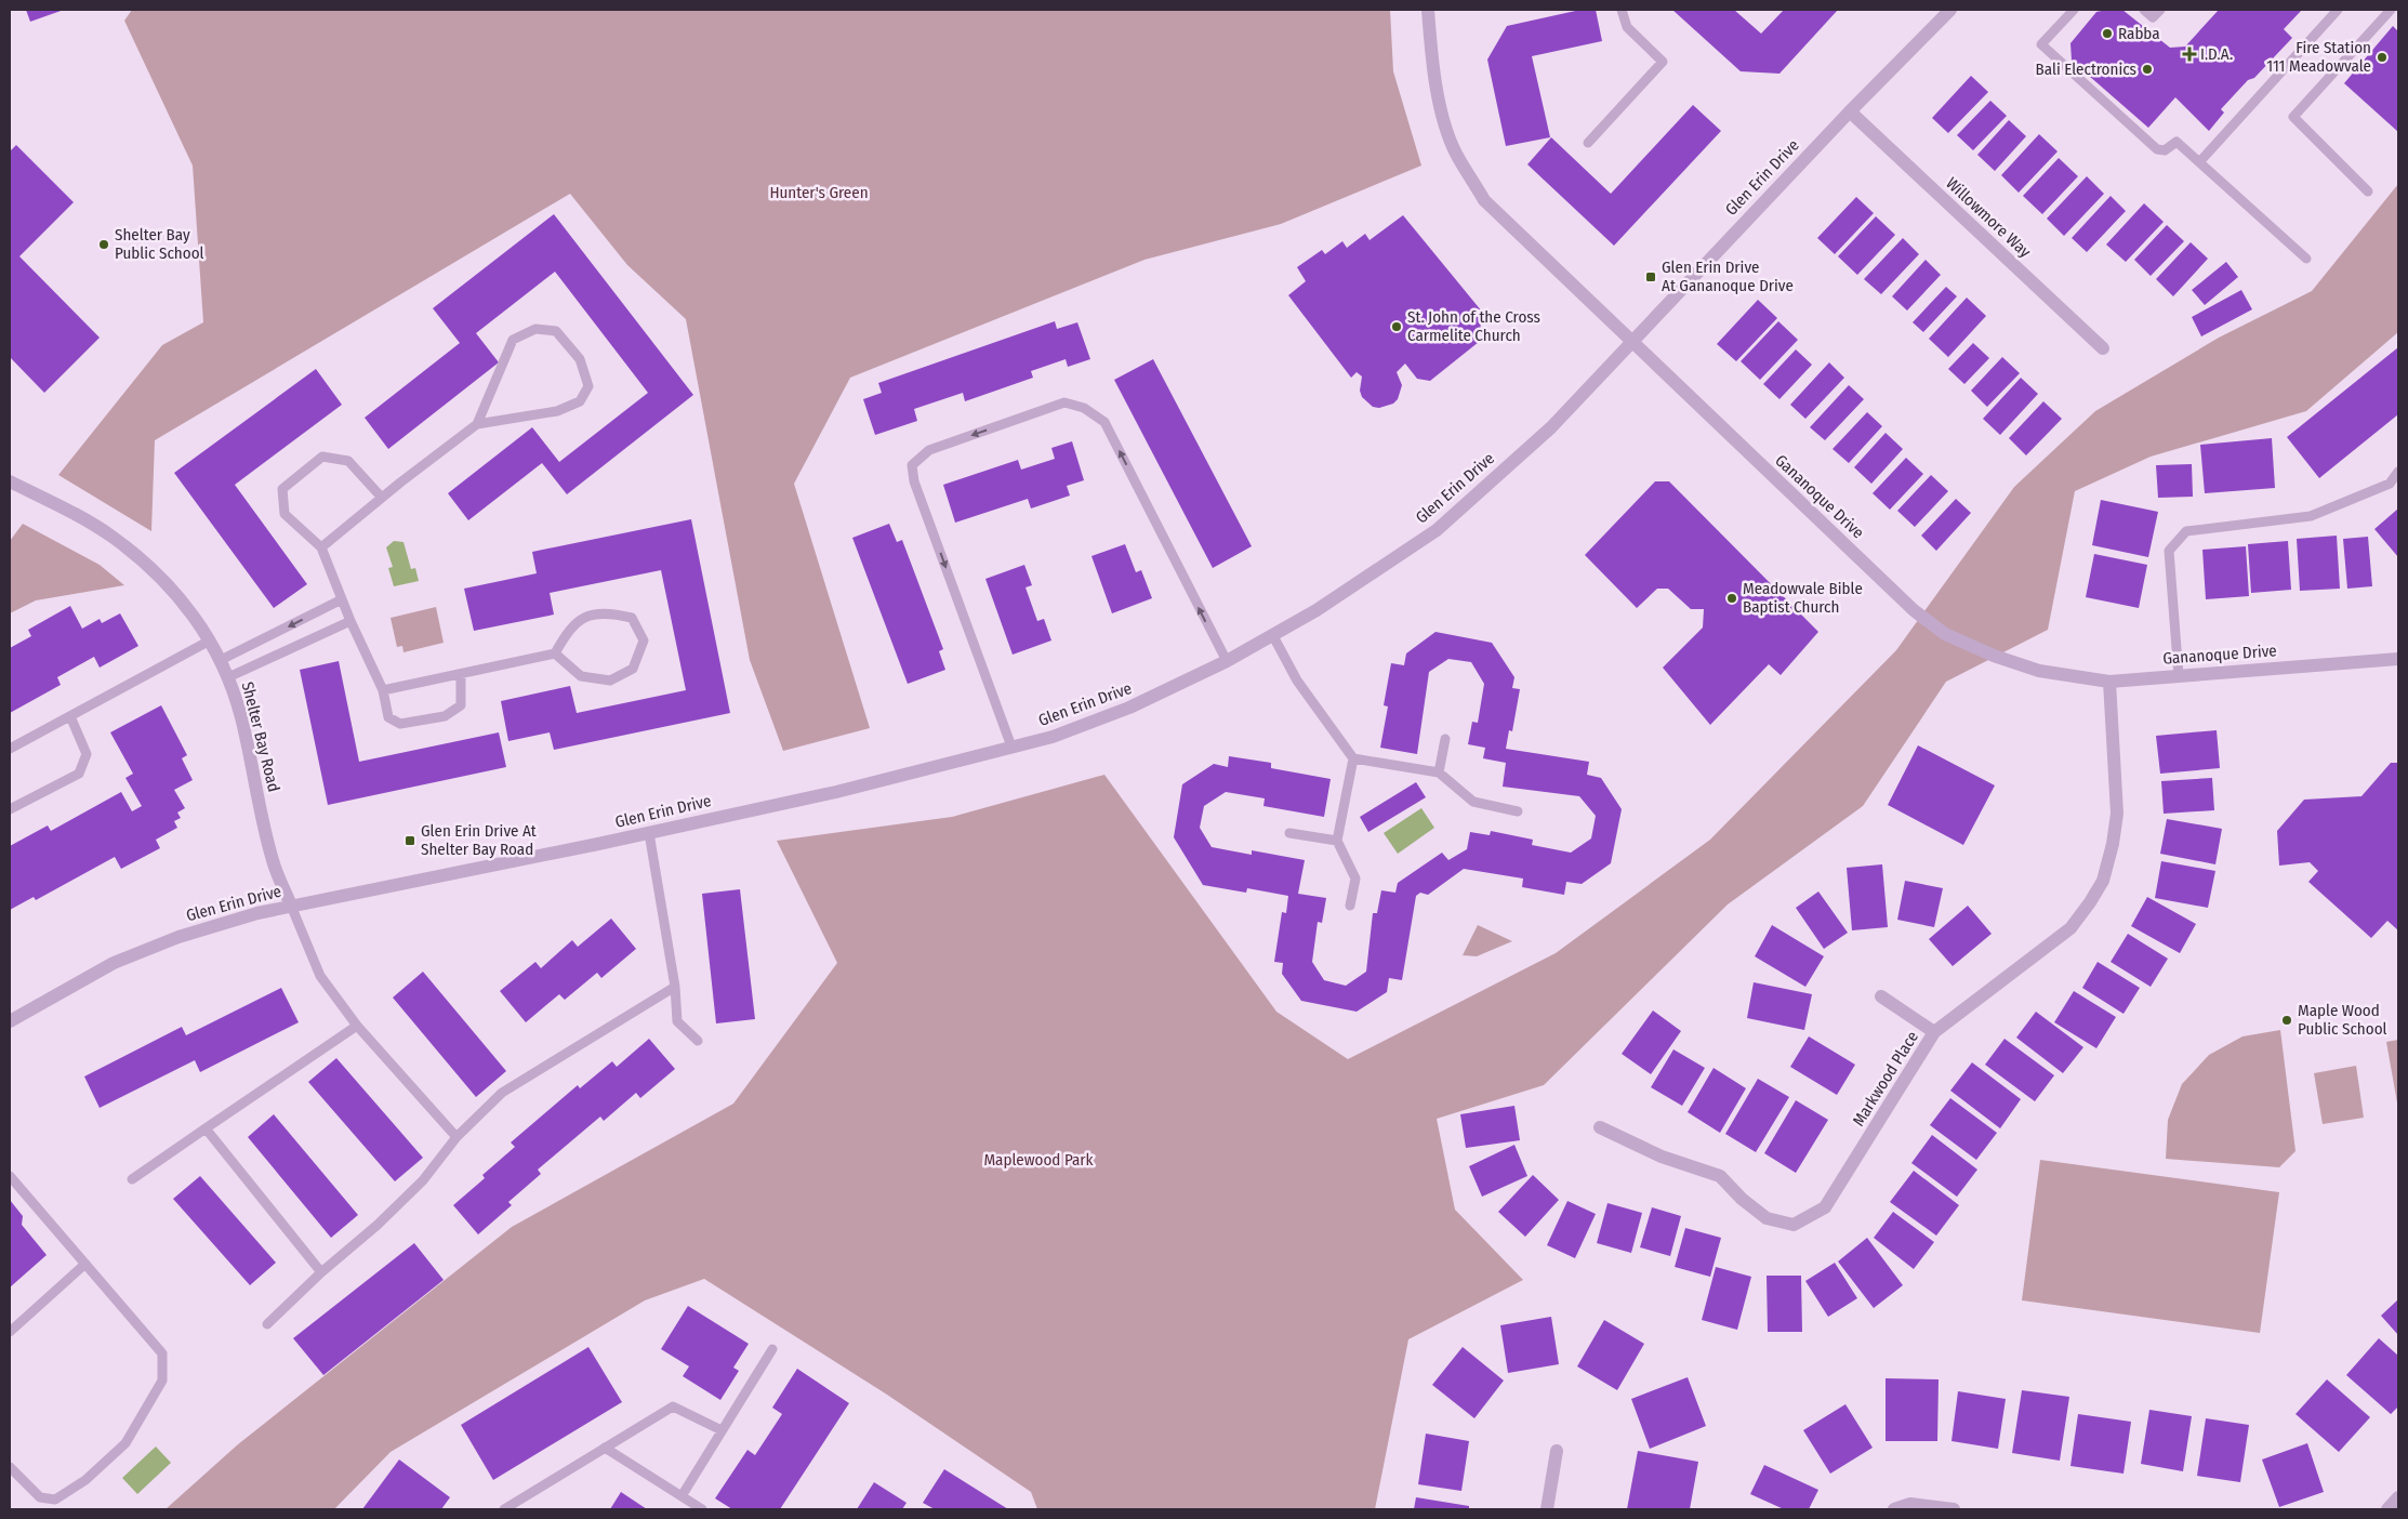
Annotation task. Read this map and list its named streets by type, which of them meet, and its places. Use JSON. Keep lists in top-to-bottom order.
{
  "streets": {
    "street": [
      "Glen Erin Drive",
      "Willowmore Way",
      "Gananoque Drive",
      "Shelter Bay Road",
      "Markwood Place"
    ]
  },
  "crossings": [
    ["Glen Erin Drive", "Willowmore Way"],
    ["Glen Erin Drive", "Gananoque Drive"],
    ["Glen Erin Drive", "Shelter Bay Road"],
    ["Gananoque Drive", "Markwood Place"]
  ],
  "parks": ["Hunter's Green", "Maplewood Park"],
  "places": {
    "other": [
      "Rabba",
      "Fire Station 111 Meadowvale",
      "Bali Electronics",
      "Shelter Bay Public School",
      "St. John of the Cross Carmelite Church",
      "Meadowvale Bible Baptist Church",
      "Maple Wood Public School"
    ],
    "health": ["I.D.A."],
    "transit": ["Glen Erin Drive At Gananoque Drive", "Glen Erin Drive At Shelter Bay Road"]
  }
}
